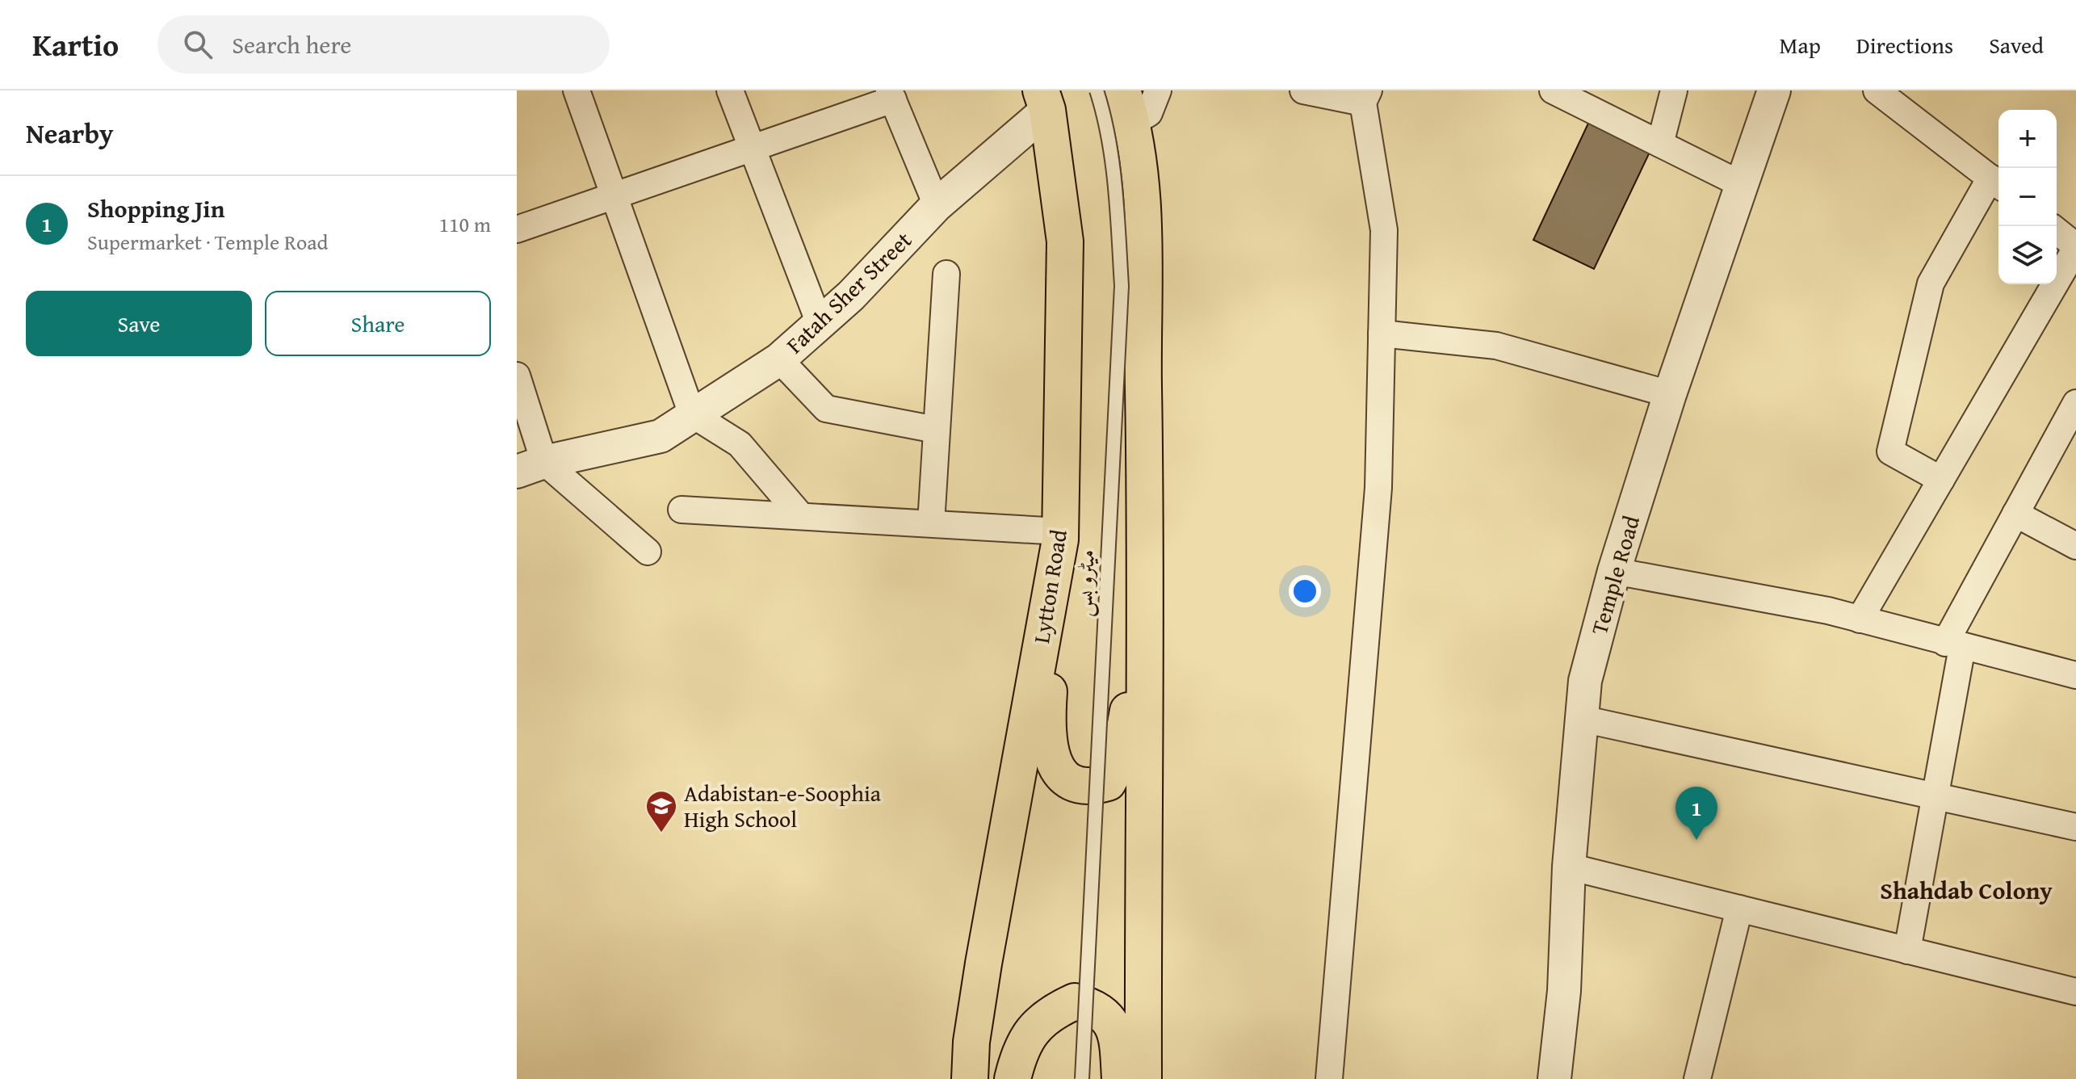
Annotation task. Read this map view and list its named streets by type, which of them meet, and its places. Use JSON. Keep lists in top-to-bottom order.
{
  "streets": {
    "main road": ["Lytton Road"],
    "street": ["Fatah Sher Street", "Temple Road"],
    "lane": ["میٹرو بس"]
  },
  "crossings": [
    ["Fatah Sher Street", "Lytton Road"]
  ],
  "districts": ["Shahdab Colony"],
  "places": {
    "school or university": ["Adabistan-e-Soophia High School"]
  },
  "page": {
    "header": "Kartio",
    "search": "Search here",
    "nav": ["Map", "Directions", "Saved"],
    "heading": "Nearby",
    "map_buttons": ["+", "−"],
    "list": [
      {
        "mark": "1",
        "name": "Shopping Jin",
        "note": "Supermarket · Temple Road",
        "value": "110 m"
      }
    ],
    "buttons": ["Save", "Share"],
    "pins": "1"
  }
}
